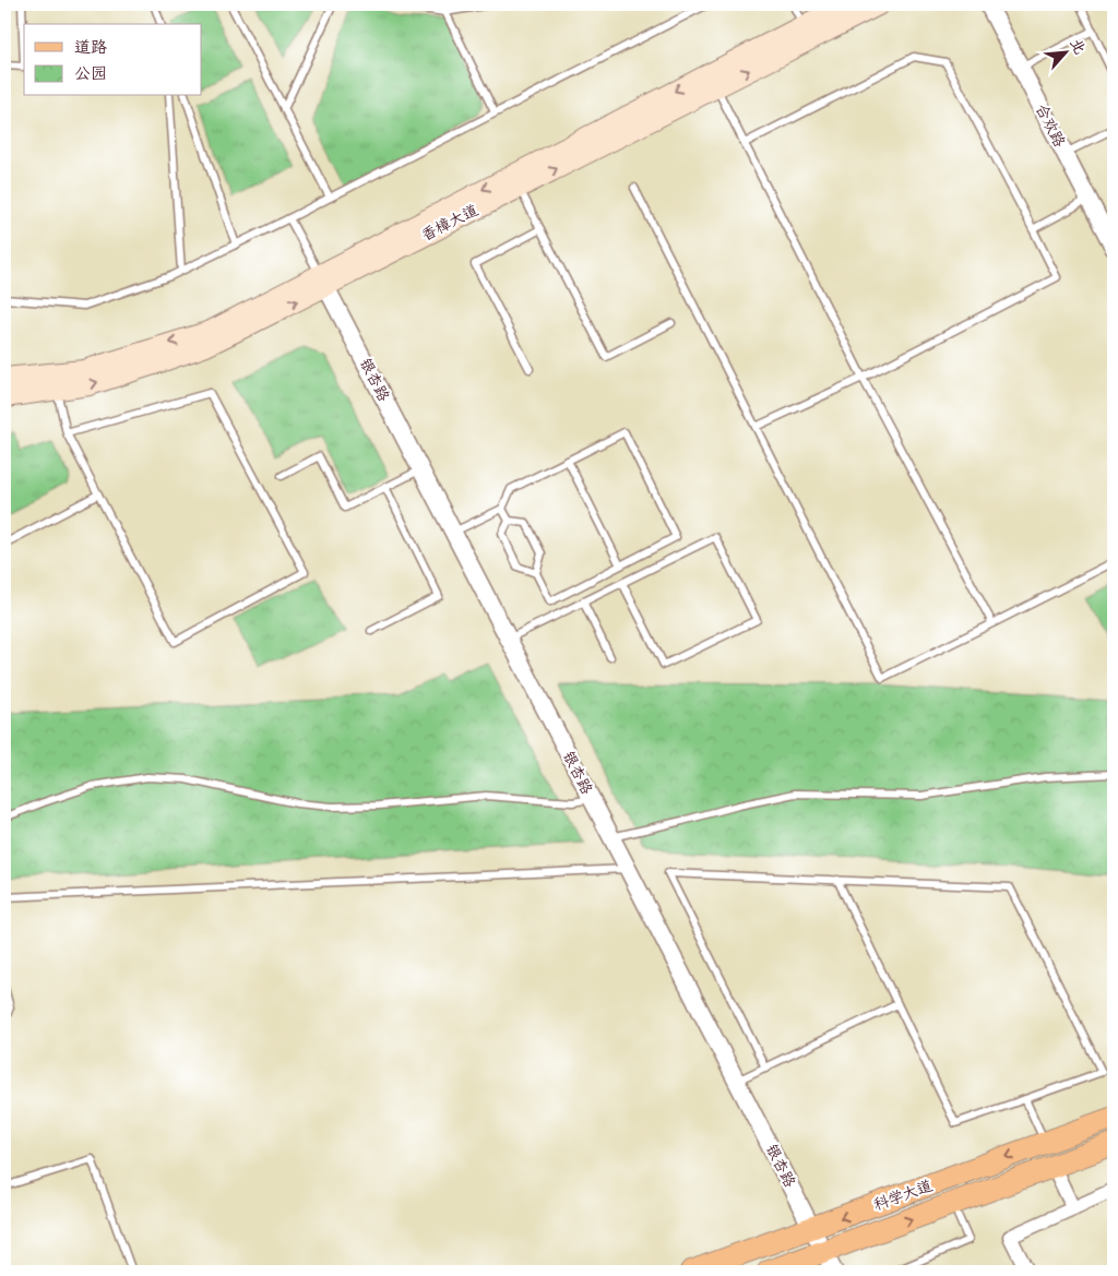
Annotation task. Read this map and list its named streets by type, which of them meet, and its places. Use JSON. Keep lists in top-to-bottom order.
{
  "streets": {
    "main road": ["香樟大道", "科学大道"],
    "street": ["合欢路", "银杏路"]
  },
  "crossings": [
    ["香樟大道", "银杏路"],
    ["银杏路", "科学大道"]
  ],
  "legend": ["道路", "公园"],
  "north": "top right"
}
